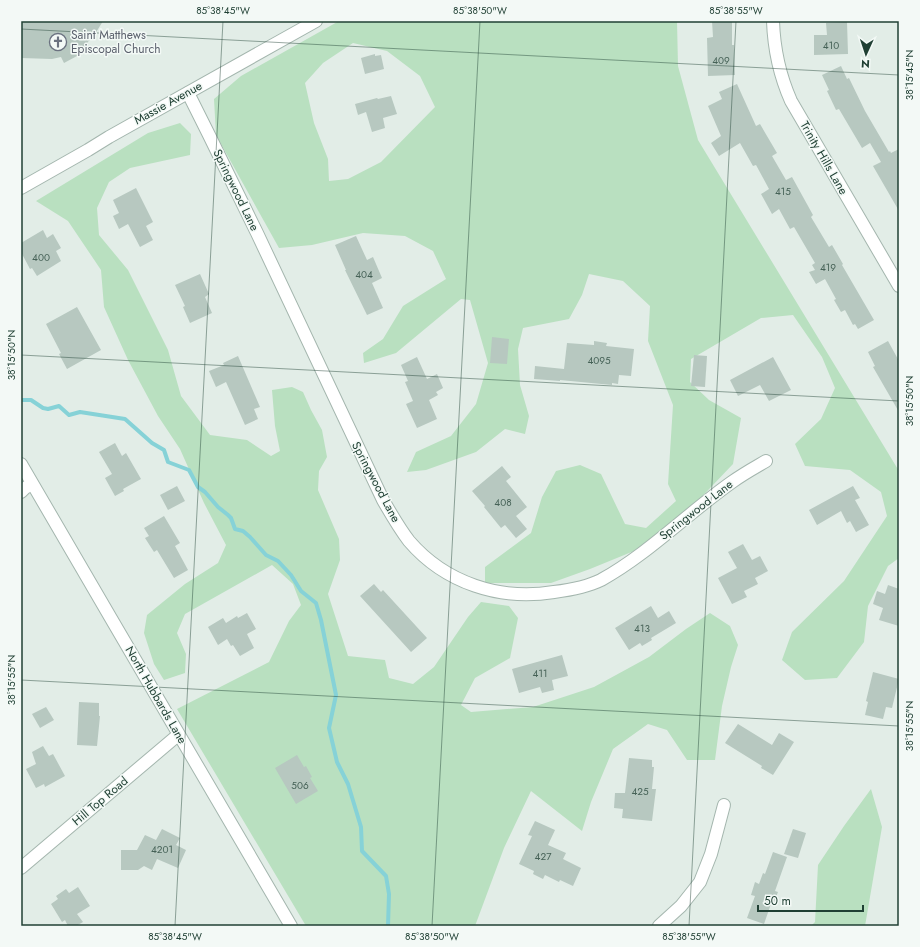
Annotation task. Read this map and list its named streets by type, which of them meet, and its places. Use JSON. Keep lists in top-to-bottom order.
{
  "streets": {
    "street": [
      "Massie Avenue",
      "Trinity Hills Lane",
      "Springwood Lane",
      "North Hubbards Lane",
      "Hill Top Road"
    ]
  },
  "crossings": [
    ["Massie Avenue", "Springwood Lane"],
    ["North Hubbards Lane", "Hill Top Road"]
  ],
  "places": {
    "church": ["Saint Matthews Episcopal Church"]
  },
  "house_numbers": [
    "410",
    "409",
    "415",
    "400",
    "419",
    "404",
    "4095",
    "408",
    "413",
    "411",
    "506",
    "425",
    "4201",
    "427"
  ],
  "scale_bar": "50 m",
  "north": "bottom",
  "coordinates": [
    "85°38'45\"W",
    "85°38'50\"W",
    "85°38'55\"W",
    "38°15'45\"N",
    "38°15'50\"N",
    "38°15'55\"N"
  ]
}
